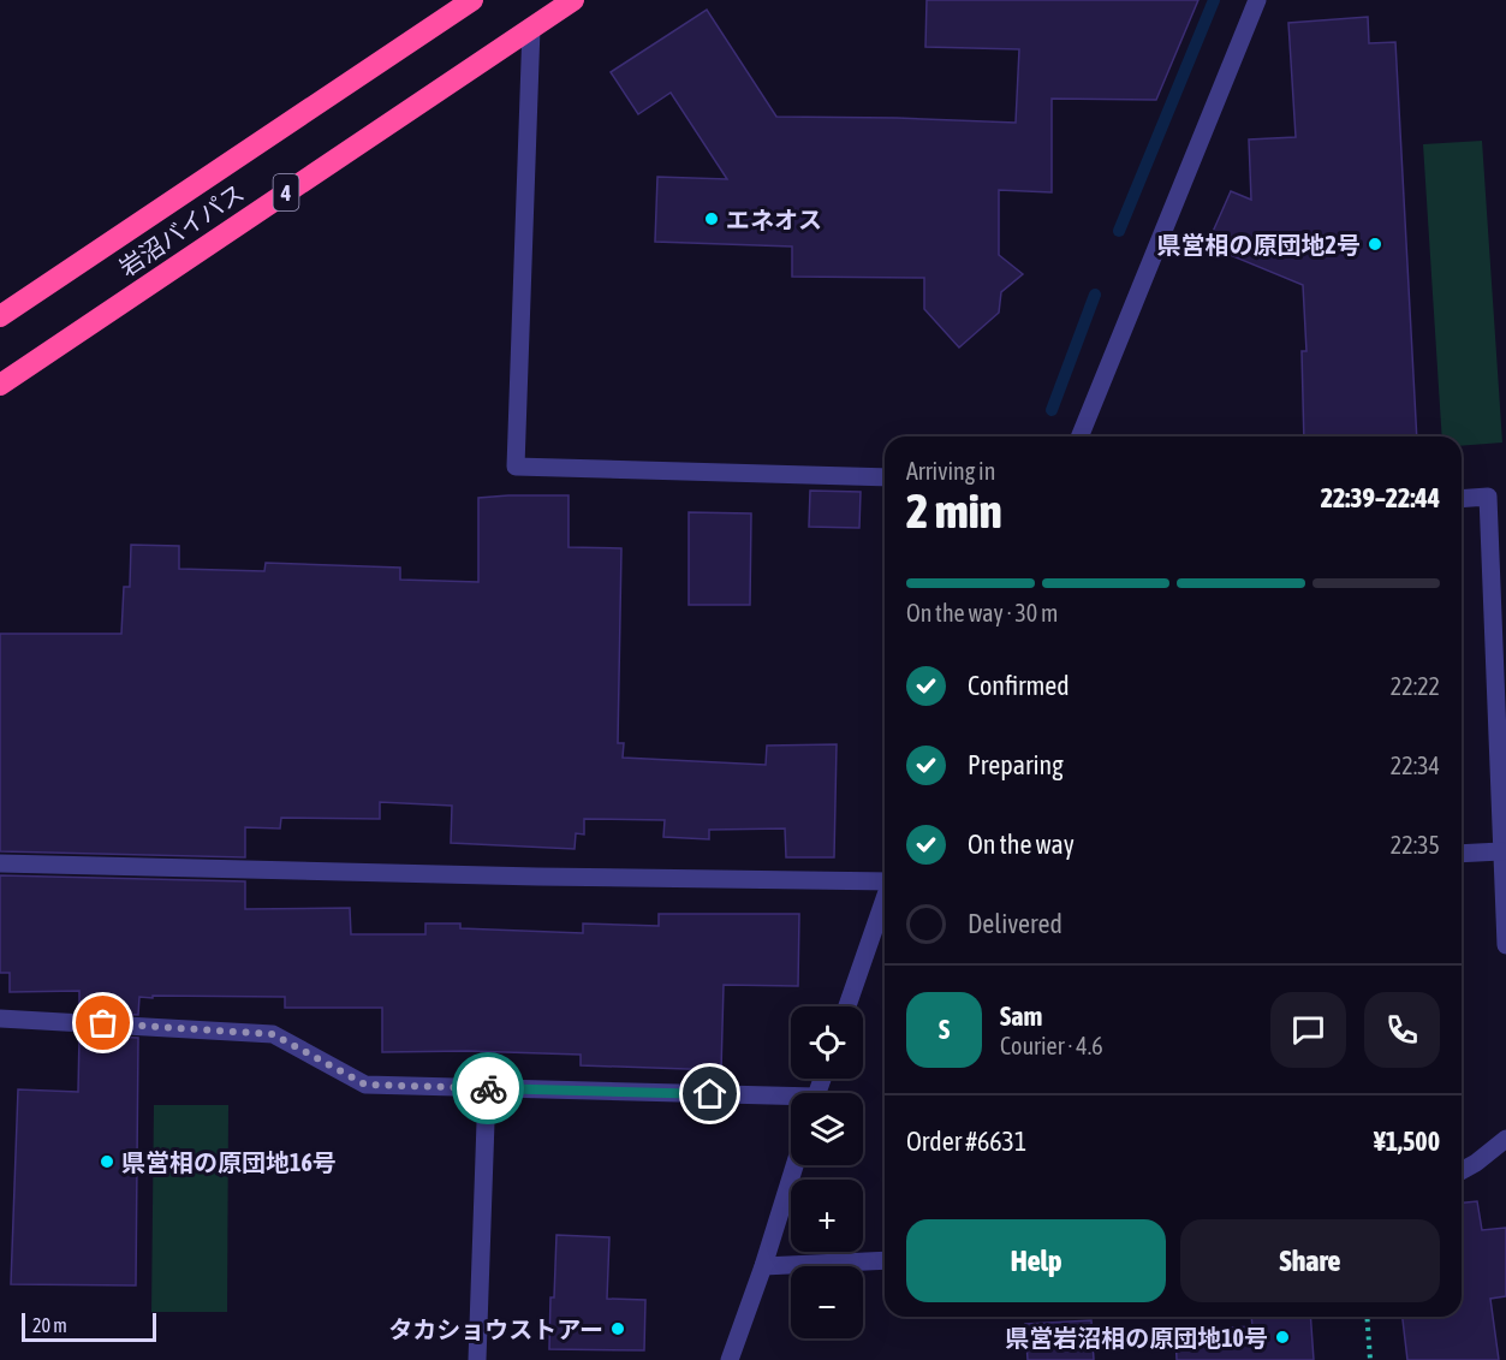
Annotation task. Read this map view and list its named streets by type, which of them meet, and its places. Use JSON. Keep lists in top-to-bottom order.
{
  "streets": {
    "highway": ["4", "岩沼バイパス"]
  },
  "places": [
    "エネオス",
    "県営相の原団地2号",
    "県営相の原団地16号",
    "タカショウストアー",
    "県営岩沼相の原団地10号"
  ],
  "scale_bar": "20 m",
  "page": {
    "heading": ["2 min", "Arriving in", "22:39–22:44"],
    "panel": [
      "Sam",
      "Courier · 4.6",
      "Order #6631",
      "¥1,500"
    ],
    "bar": "On the way · 30 m",
    "list": [
      ["Confirmed", "22:22"],
      ["Preparing", "22:34"],
      ["On the way", "22:35"],
      "Delivered"
    ],
    "round": "S",
    "map_buttons": ["+", "−"],
    "buttons": ["Help", "Share"],
    "scale": "20 m"
  }
}
